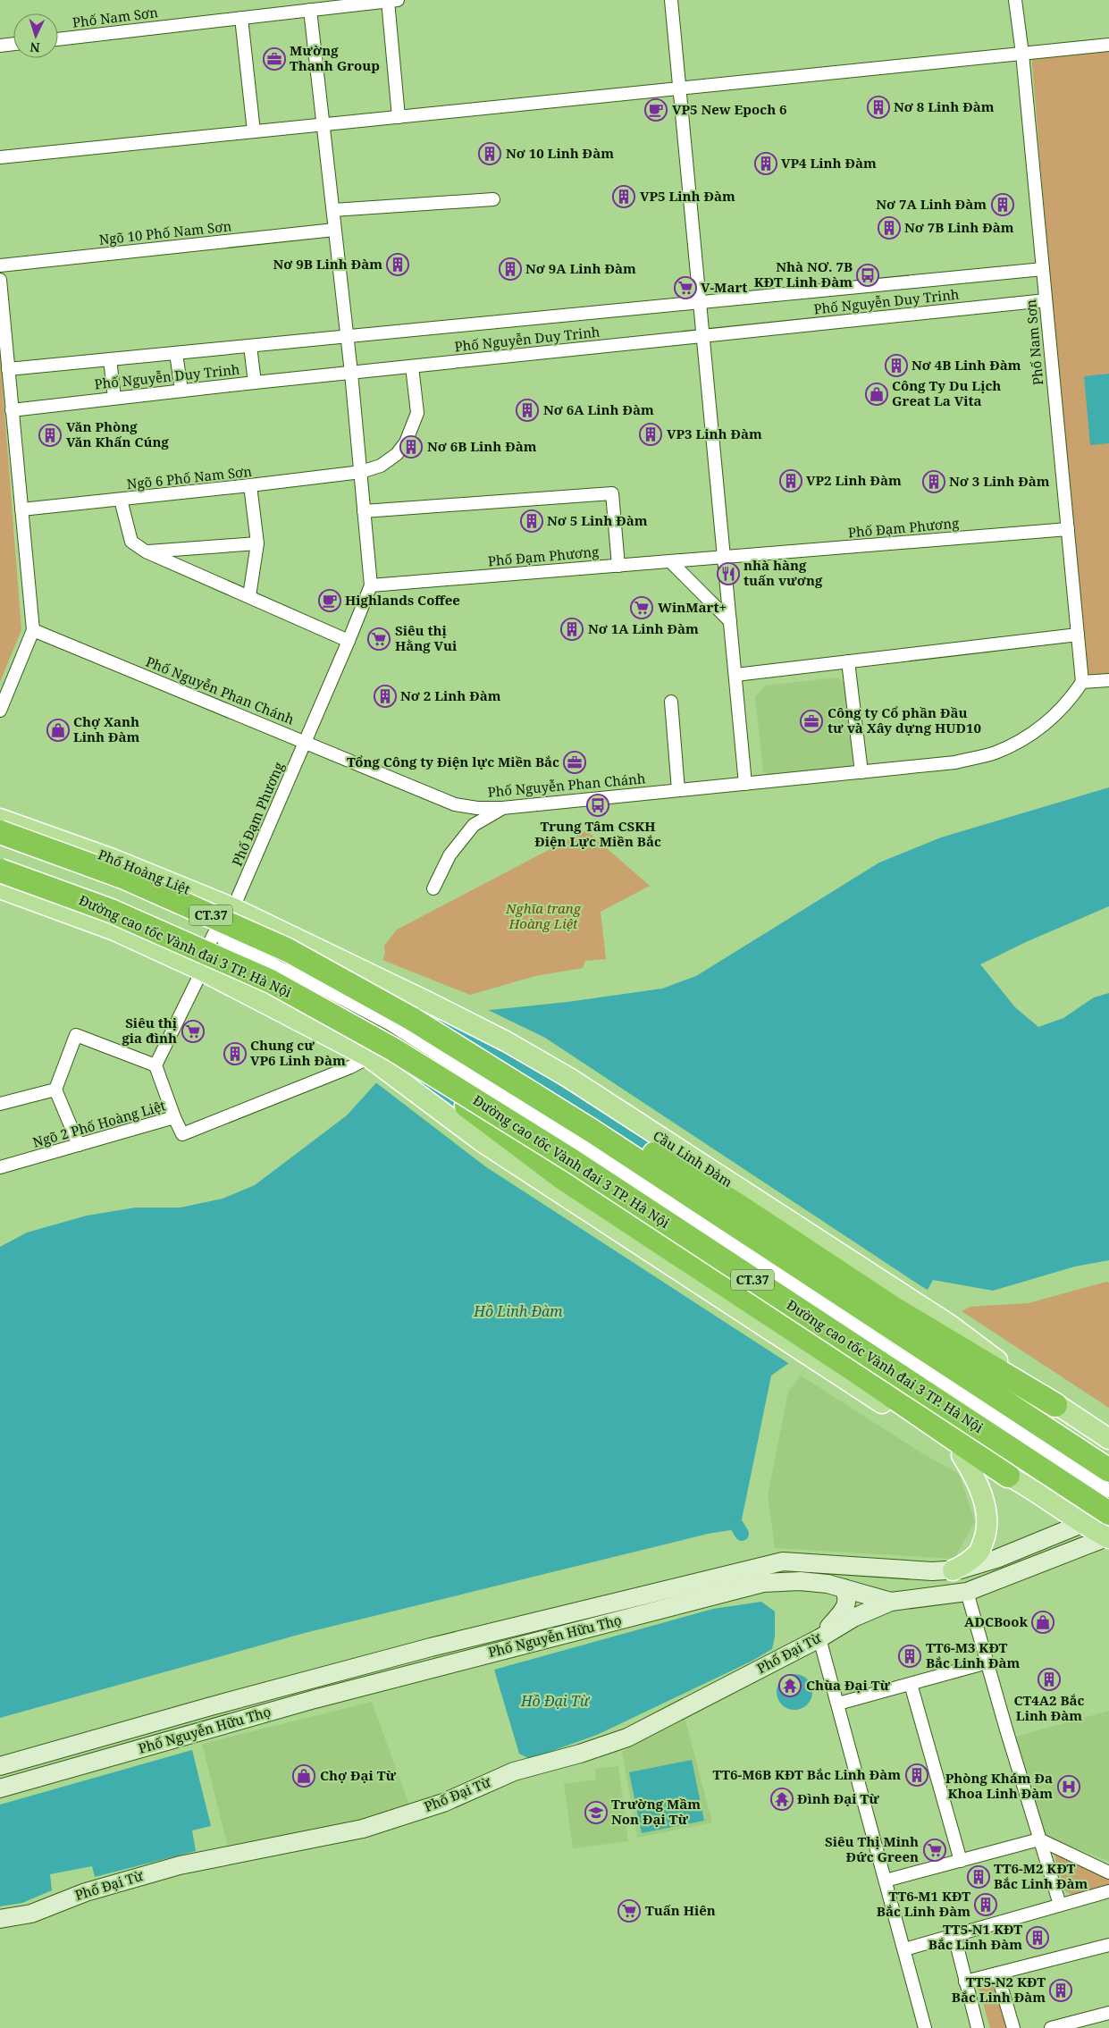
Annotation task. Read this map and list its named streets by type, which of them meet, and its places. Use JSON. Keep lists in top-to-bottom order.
{
  "streets": {
    "highway": ["CT.37", "Đường cao tốc Vành đai 3 TP. Hà Nội"],
    "main road": [
      "Phố Hoàng Liệt",
      "Cầu Linh Đàm",
      "Phố Nguyễn Hữu Thọ",
      "Phố Đại Từ"
    ],
    "street": [
      "Phố Nam Sơn",
      "Ngõ 10 Phố Nam Sơn",
      "Phố Nguyễn Duy Trinh",
      "Ngõ 6 Phố Nam Sơn",
      "Phố Đạm Phương",
      "Phố Nguyễn Phan Chánh",
      "Ngõ 2 Phố Hoàng Liệt"
    ]
  },
  "crossings": [
    ["Phố Nam Sơn", "Phố Nguyễn Duy Trinh"],
    ["Phố Nam Sơn", "Phố Đạm Phương"],
    ["Phố Nam Sơn", "Phố Nguyễn Phan Chánh"],
    ["Phố Nguyễn Duy Trinh", "Ngõ 6 Phố Nam Sơn"],
    ["Phố Đạm Phương", "Phố Nguyễn Phan Chánh"],
    ["Phố Đạm Phương", "Phố Hoàng Liệt"],
    ["Phố Hoàng Liệt", "Cầu Linh Đàm"],
    ["Đường cao tốc Vành đai 3 TP. Hà Nội", "Ngõ 2 Phố Hoàng Liệt"],
    ["Đường cao tốc Vành đai 3 TP. Hà Nội", "Phố Nguyễn Hữu Thọ"],
    ["Phố Nguyễn Hữu Thọ", "Phố Đại Từ"]
  ],
  "water": ["Hồ Linh Đàm", "Hồ Đại Từ"],
  "parks": ["Nghĩa trang Hoàng Liệt"],
  "places": {
    "office": ["Mường Thanh Group", "Công ty Cổ phần Đầu tư và Xây dựng HUD10", "Tổng Công ty Điện lực Miền Bắc"],
    "building": [
      "Nơ 8 Linh Đàm",
      "Nơ 10 Linh Đàm",
      "VP4 Linh Đàm",
      "VP5 Linh Đàm",
      "Nơ 7A Linh Đàm",
      "Nơ 7B Linh Đàm",
      "Nơ 9B Linh Đàm",
      "Nơ 9A Linh Đàm",
      "Nơ 4B Linh Đàm",
      "Nơ 6A Linh Đàm",
      "VP3 Linh Đàm",
      "Văn Phòng Văn Khấn Cúng",
      "Nơ 6B Linh Đàm",
      "VP2 Linh Đàm",
      "Nơ 3 Linh Đàm",
      "Nơ 5 Linh Đàm",
      "Nơ 1A Linh Đàm",
      "Nơ 2 Linh Đàm",
      "Chung cư VP6 Linh Đàm",
      "TT6-M3 KĐT Bắc Linh Đàm",
      "CT4A2 Bắc Linh Đàm",
      "TT6-M6B KĐT Bắc Linh Đàm",
      "TT6-M2 KĐT Bắc Linh Đàm",
      "TT6-M1 KĐT Bắc Linh Đàm",
      "TT5-N1 KĐT Bắc Linh Đàm",
      "TT5-N2 KĐT Bắc Linh Đàm"
    ],
    "cafe": ["VP5 New Epoch 6", "Highlands Coffee"],
    "bus stop": ["Nhà NƠ. 7B KĐT Linh Đàm", "Trung Tâm CSKH Điện Lực Miền Bắc"],
    "supermarket": [
      "V-Mart",
      "WinMart+",
      "Siêu thị Hằng Vui",
      "Siêu thị gia đình",
      "Siêu Thị Minh Đức Green",
      "Tuấn Hiên"
    ],
    "shop": [
      "Công Ty Du Lịch Great La Vita",
      "Chợ Xanh Linh Đàm",
      "ADCBook",
      "Chợ Đại Từ"
    ],
    "restaurant": ["nhà hàng tuấn vương"],
    "temple": ["Chùa Đại Từ", "Đình Đại Từ"],
    "hospital": ["Phòng Khám Đa Khoa Linh Đàm"],
    "school or university": ["Trường Mầm Non Đại Từ"]
  },
  "north": "bottom"
}
